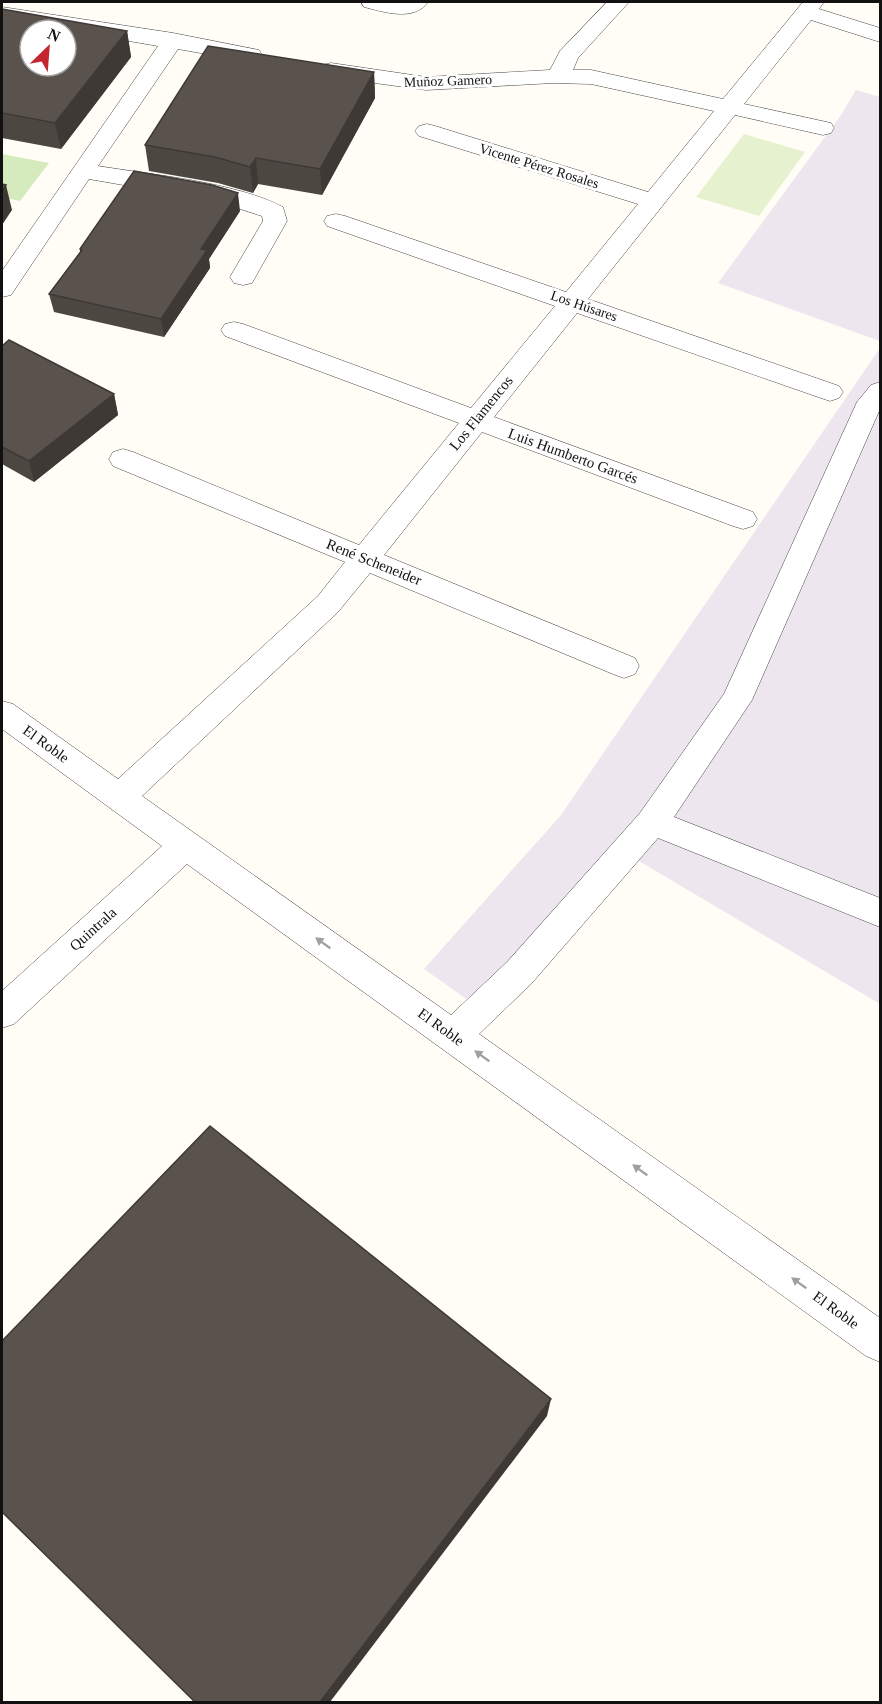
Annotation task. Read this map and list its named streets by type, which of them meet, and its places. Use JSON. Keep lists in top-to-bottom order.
{
  "streets": {
    "street": [
      "Muñoz Gamero",
      "Vicente Pérez Rosales",
      "Los Húsares",
      "Los Flamencos",
      "Luis Humberto Garcés",
      "René Scheneider",
      "El Roble",
      "Quintrala"
    ]
  },
  "crossings": [
    ["Muñoz Gamero", "Los Flamencos"],
    ["Vicente Pérez Rosales", "Los Flamencos"],
    ["Los Húsares", "Los Flamencos"],
    ["Los Flamencos", "Luis Humberto Garcés"],
    ["Los Flamencos", "René Scheneider"],
    ["Los Flamencos", "El Roble"],
    ["El Roble", "Quintrala"]
  ],
  "one_way": ["El Roble"],
  "north": "top right"
}
